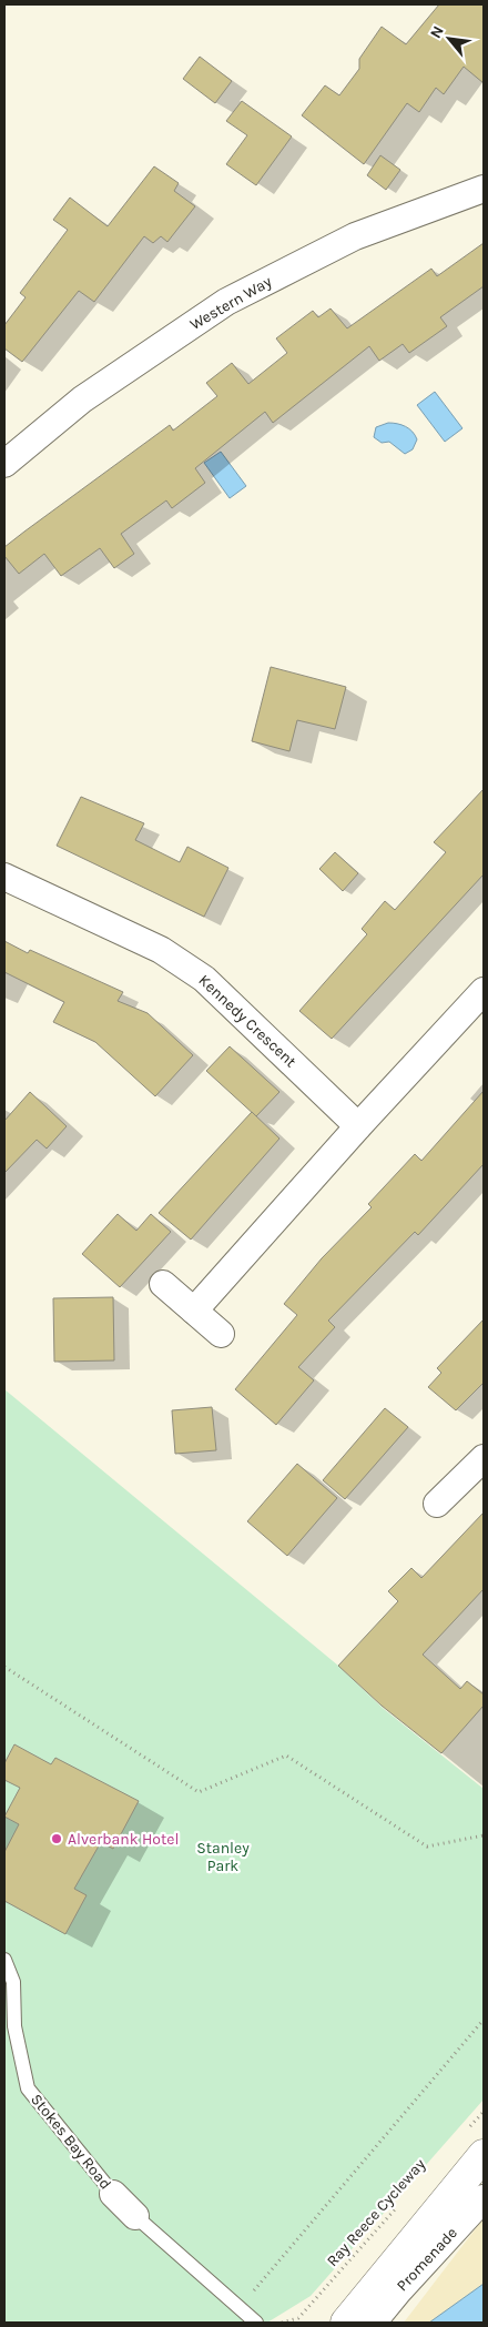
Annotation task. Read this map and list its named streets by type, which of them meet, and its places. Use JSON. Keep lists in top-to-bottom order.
{
  "streets": {
    "street": ["Western Way", "Kennedy Crescent", "Promenade"],
    "lane": ["Stokes Bay Road"],
    "path": ["Ray Reece Cycleway"]
  },
  "parks": ["Stanley Park"],
  "places": ["Alverbank Hotel"],
  "north": "top left"
}
